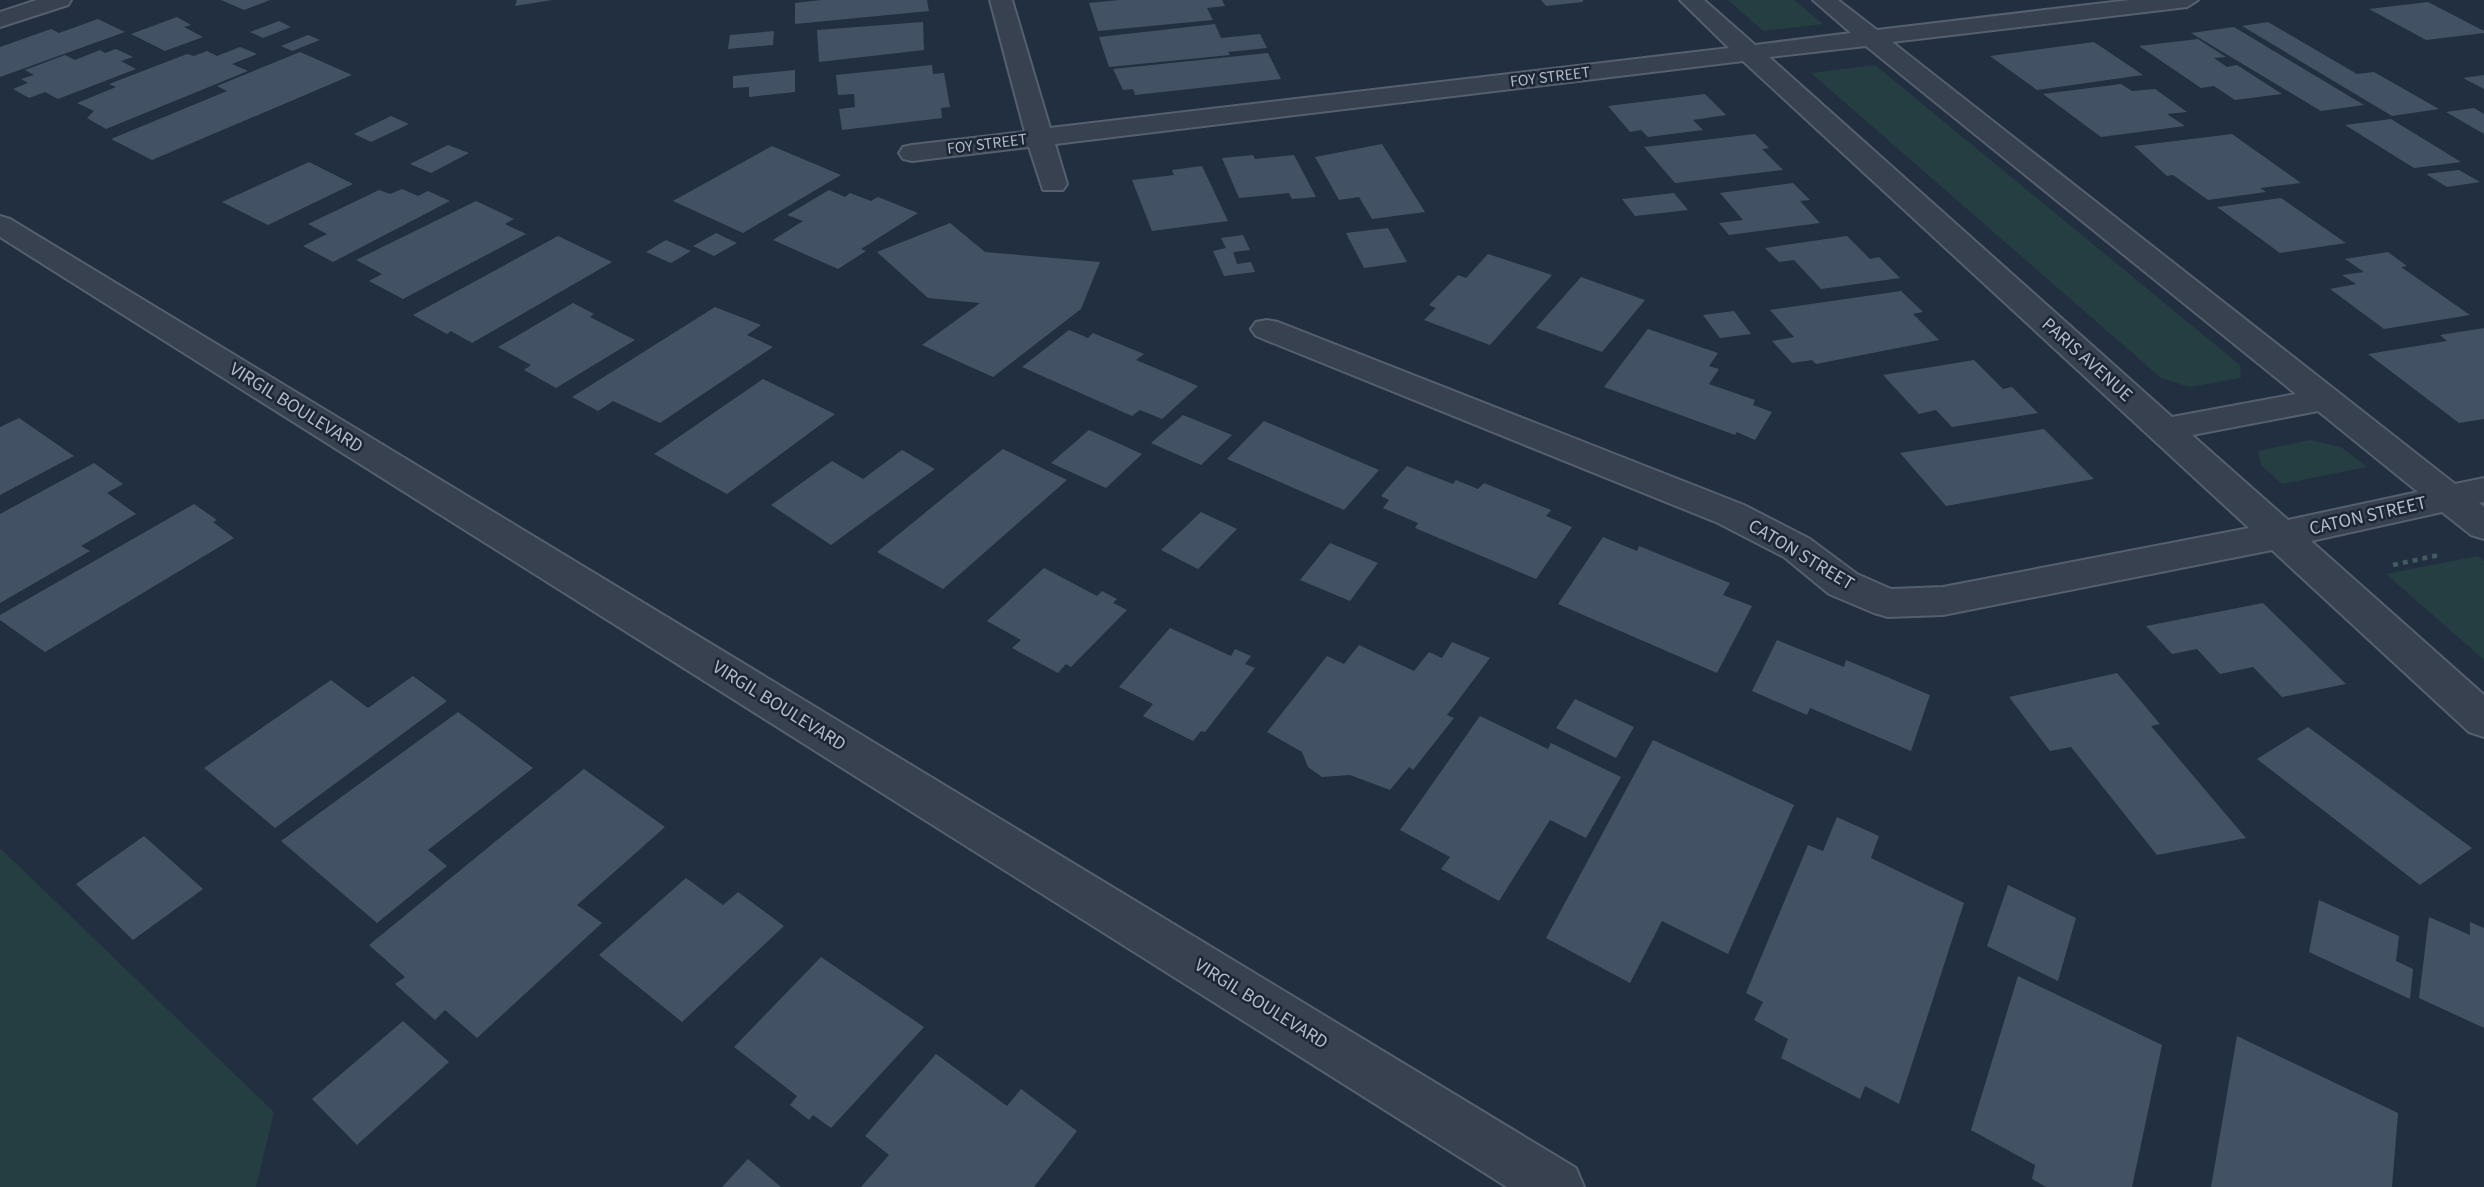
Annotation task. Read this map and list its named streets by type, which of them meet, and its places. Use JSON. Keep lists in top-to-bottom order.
{
  "streets": {
    "street": [
      "FOY STREET",
      "PARIS AVENUE",
      "VIRGIL BOULEVARD",
      "CATON STREET"
    ]
  },
  "crossings": [
    ["FOY STREET", "PARIS AVENUE"],
    ["PARIS AVENUE", "CATON STREET"]
  ]
}
